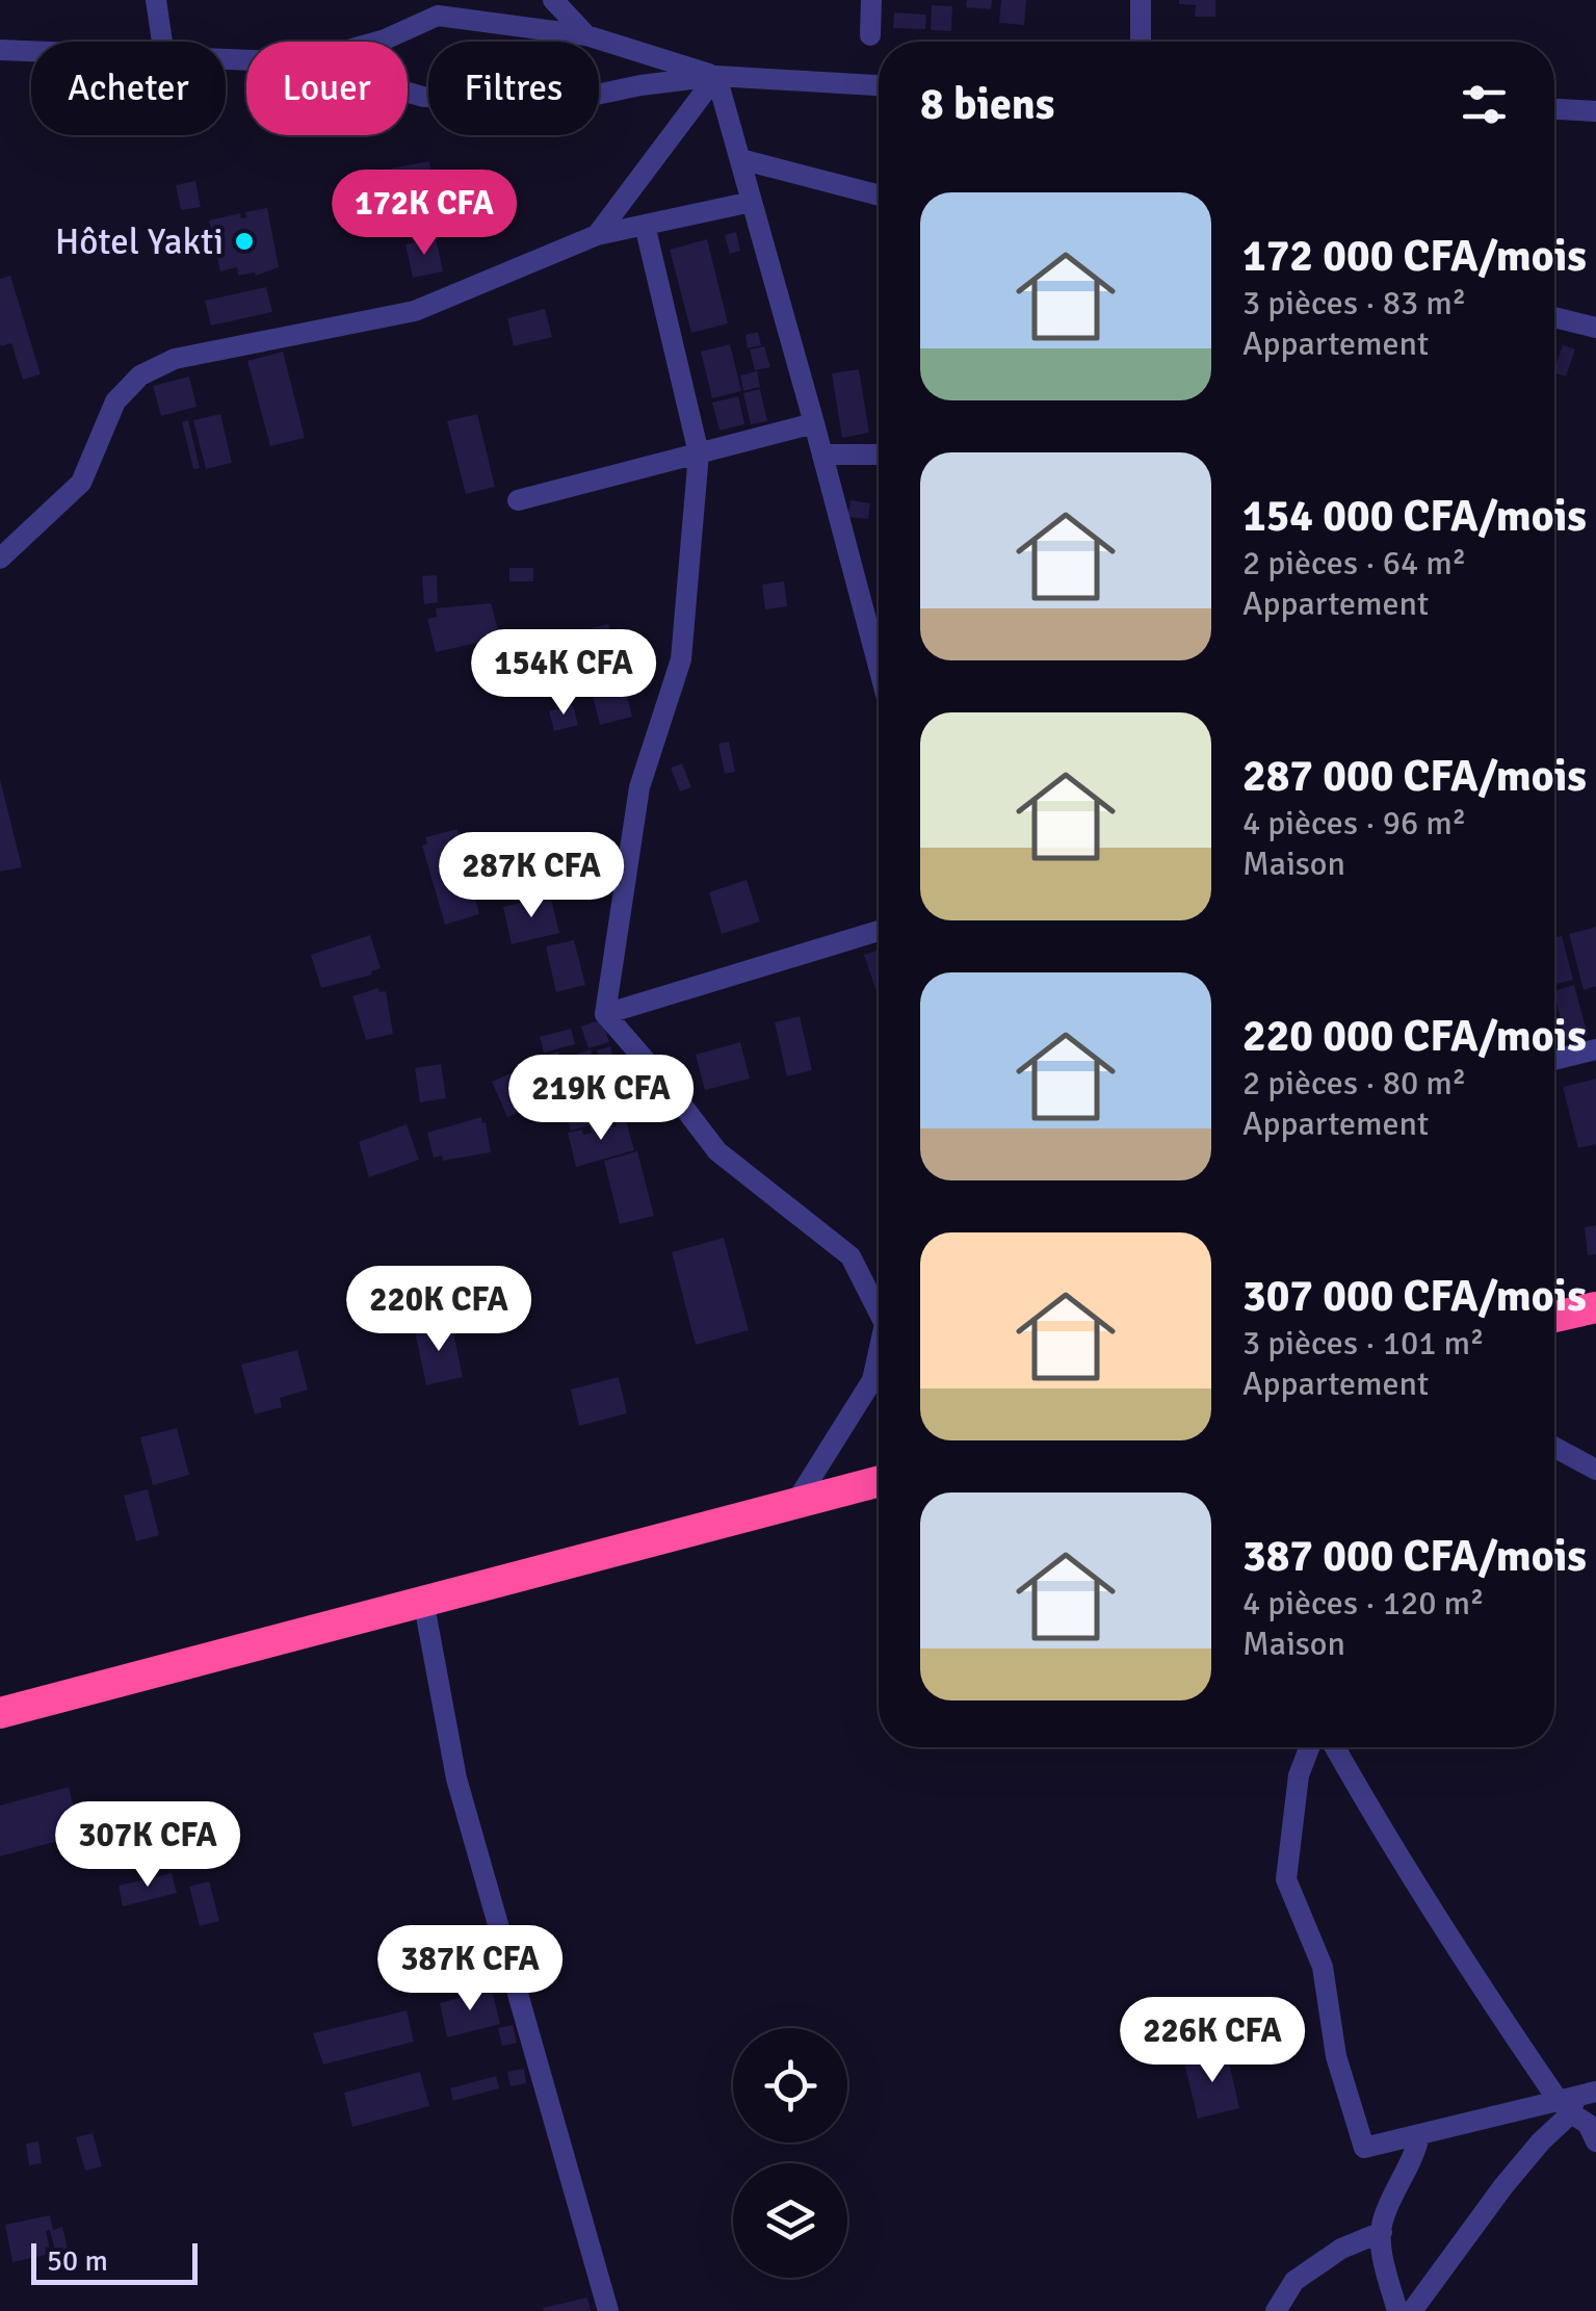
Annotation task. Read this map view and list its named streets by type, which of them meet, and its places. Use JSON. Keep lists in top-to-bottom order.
{
  "places": ["Hôtel Yakti"],
  "scale_bar": "50 m",
  "page": {
    "chip": ["Acheter", "Louer", "Filtres"],
    "heading": "8 biens",
    "list": [
      {
        "name": "172 000 CFA/mois",
        "note": "3 pièces · 83 m² · Appartement"
      },
      {
        "name": "154 000 CFA/mois",
        "note": "2 pièces · 64 m² · Appartement"
      },
      {
        "name": "287 000 CFA/mois",
        "note": "4 pièces · 96 m² · Maison"
      },
      {
        "name": "220 000 CFA/mois",
        "note": "2 pièces · 80 m² · Appartement"
      },
      {
        "name": "307 000 CFA/mois",
        "note": "3 pièces · 101 m² · Appartement"
      },
      {
        "name": "387 000 CFA/mois",
        "note": "4 pièces · 120 m² · Maison"
      }
    ],
    "price": [
      "172K CFA",
      "154K CFA",
      "287K CFA",
      "219K CFA",
      "220K CFA",
      "307K CFA",
      "387K CFA",
      "226K CFA"
    ],
    "scale": "50 m"
  }
}
